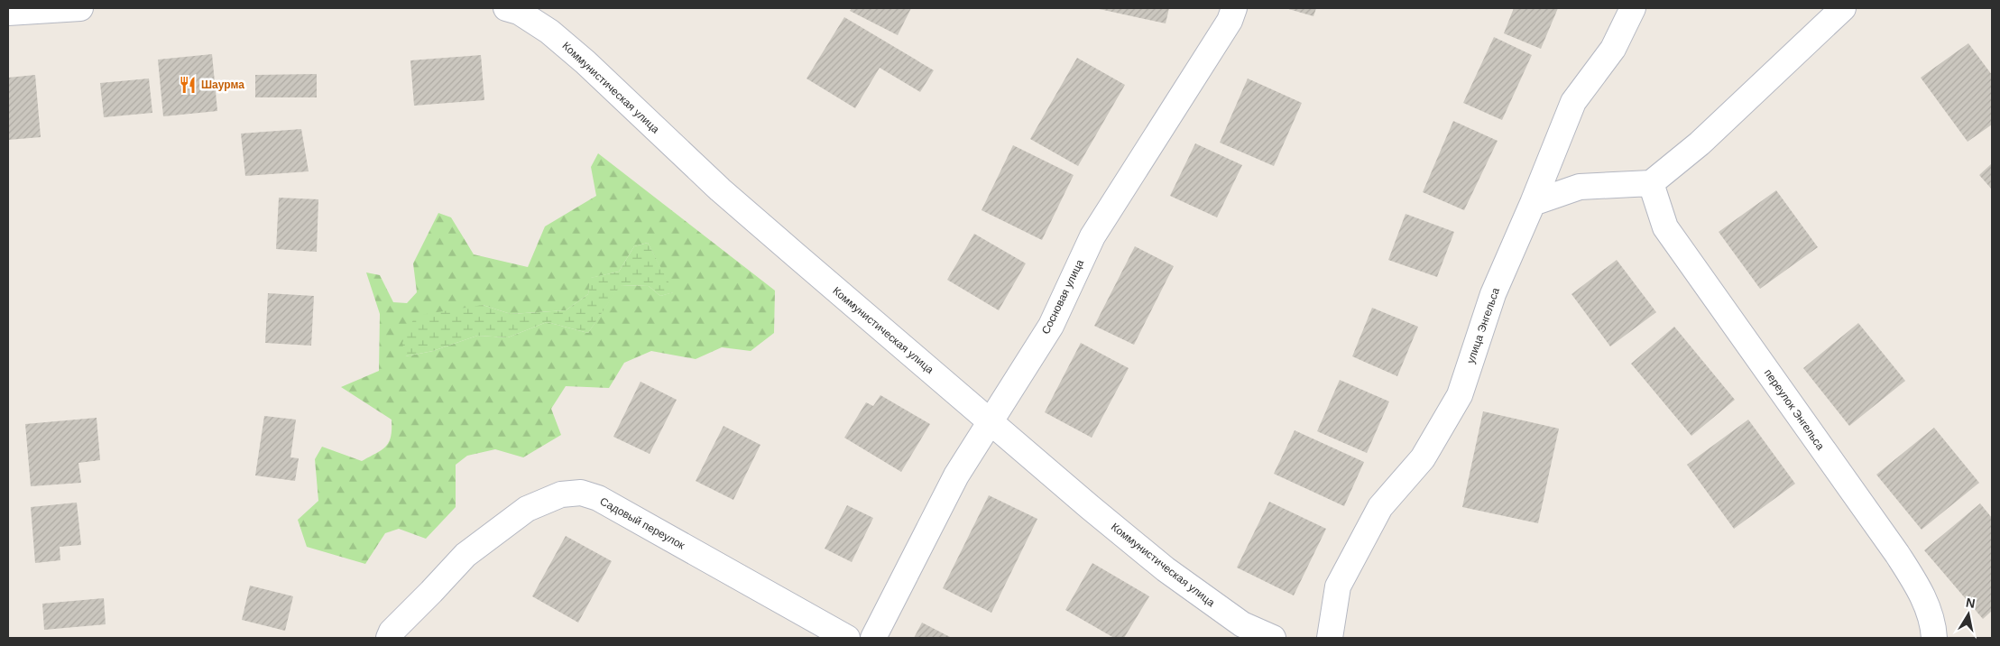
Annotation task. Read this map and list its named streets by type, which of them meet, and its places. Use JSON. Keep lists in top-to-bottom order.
{
  "streets": {
    "street": [
      "Коммунистическая улица",
      "Сосновая улица",
      "улица Энгельса",
      "переулок Энгельса",
      "Садовый переулок"
    ]
  },
  "crossings": [
    ["Коммунистическая улица", "Сосновая улица"]
  ],
  "places": {
    "restaurant": ["Шаурма"]
  },
  "north": "top"
}
